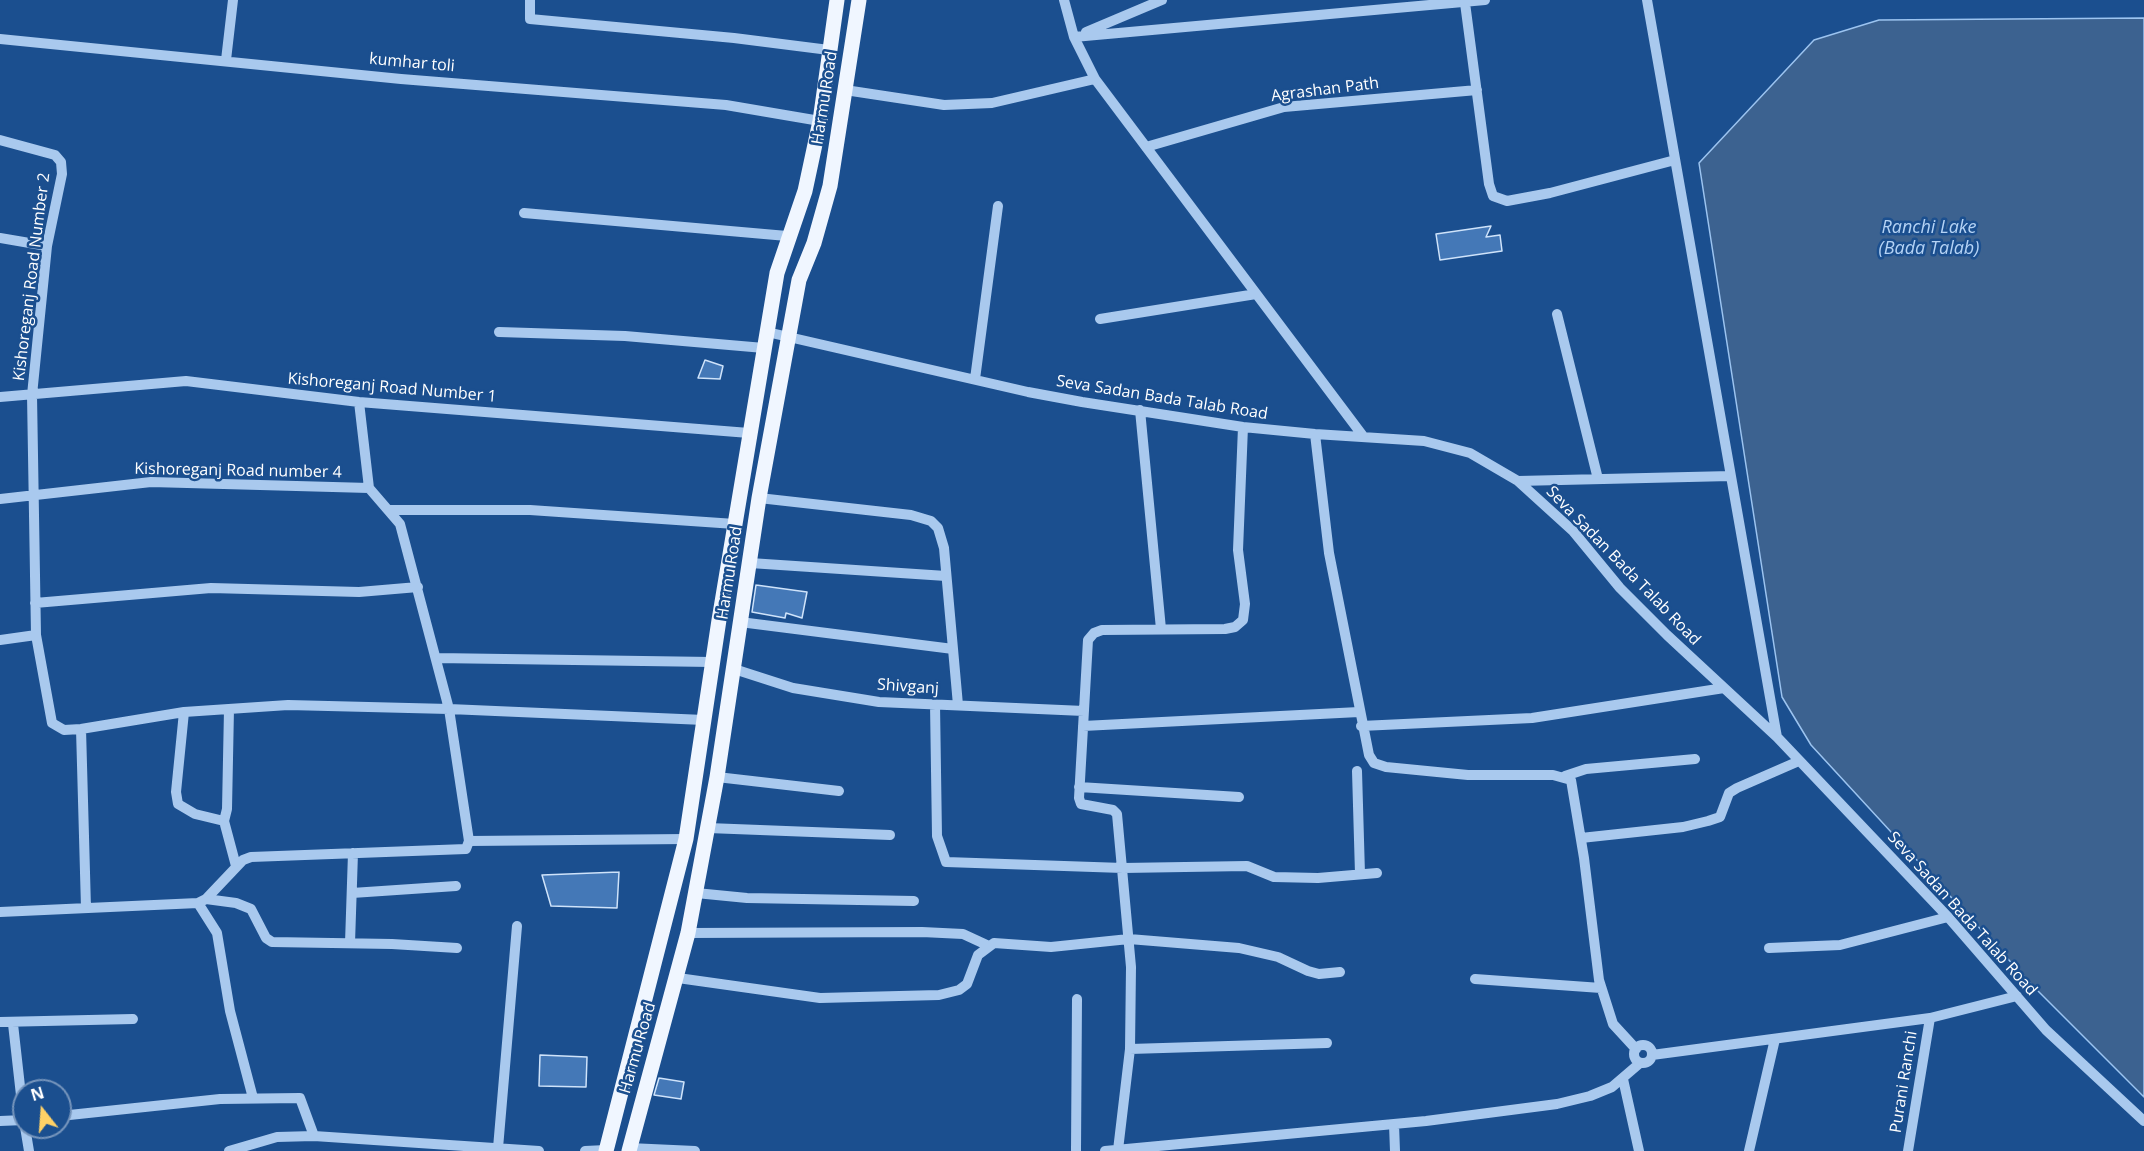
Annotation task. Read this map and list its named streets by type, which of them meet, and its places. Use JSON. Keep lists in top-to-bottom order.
{
  "streets": {
    "main road": ["Harmu Road"],
    "street": [
      "kumhar toli",
      "Agrashan Path",
      "Kishoreganj Road Number 2",
      "Kishoreganj Road Number 1",
      "Seva Sadan Bada Talab Road",
      "Kishoreganj Road number 4",
      "Shivganj",
      "Purani Ranchi"
    ]
  },
  "crossings": [
    ["kumhar toli", "Harmu Road"],
    ["Harmu Road", "Kishoreganj Road Number 1"],
    ["Harmu Road", "Seva Sadan Bada Talab Road"],
    ["Harmu Road", "Shivganj"],
    ["Kishoreganj Road Number 2", "Kishoreganj Road Number 1"],
    ["Kishoreganj Road Number 2", "Kishoreganj Road number 4"]
  ],
  "water": ["Ranchi Lake (Bada Talab)"],
  "north": "top"
}
